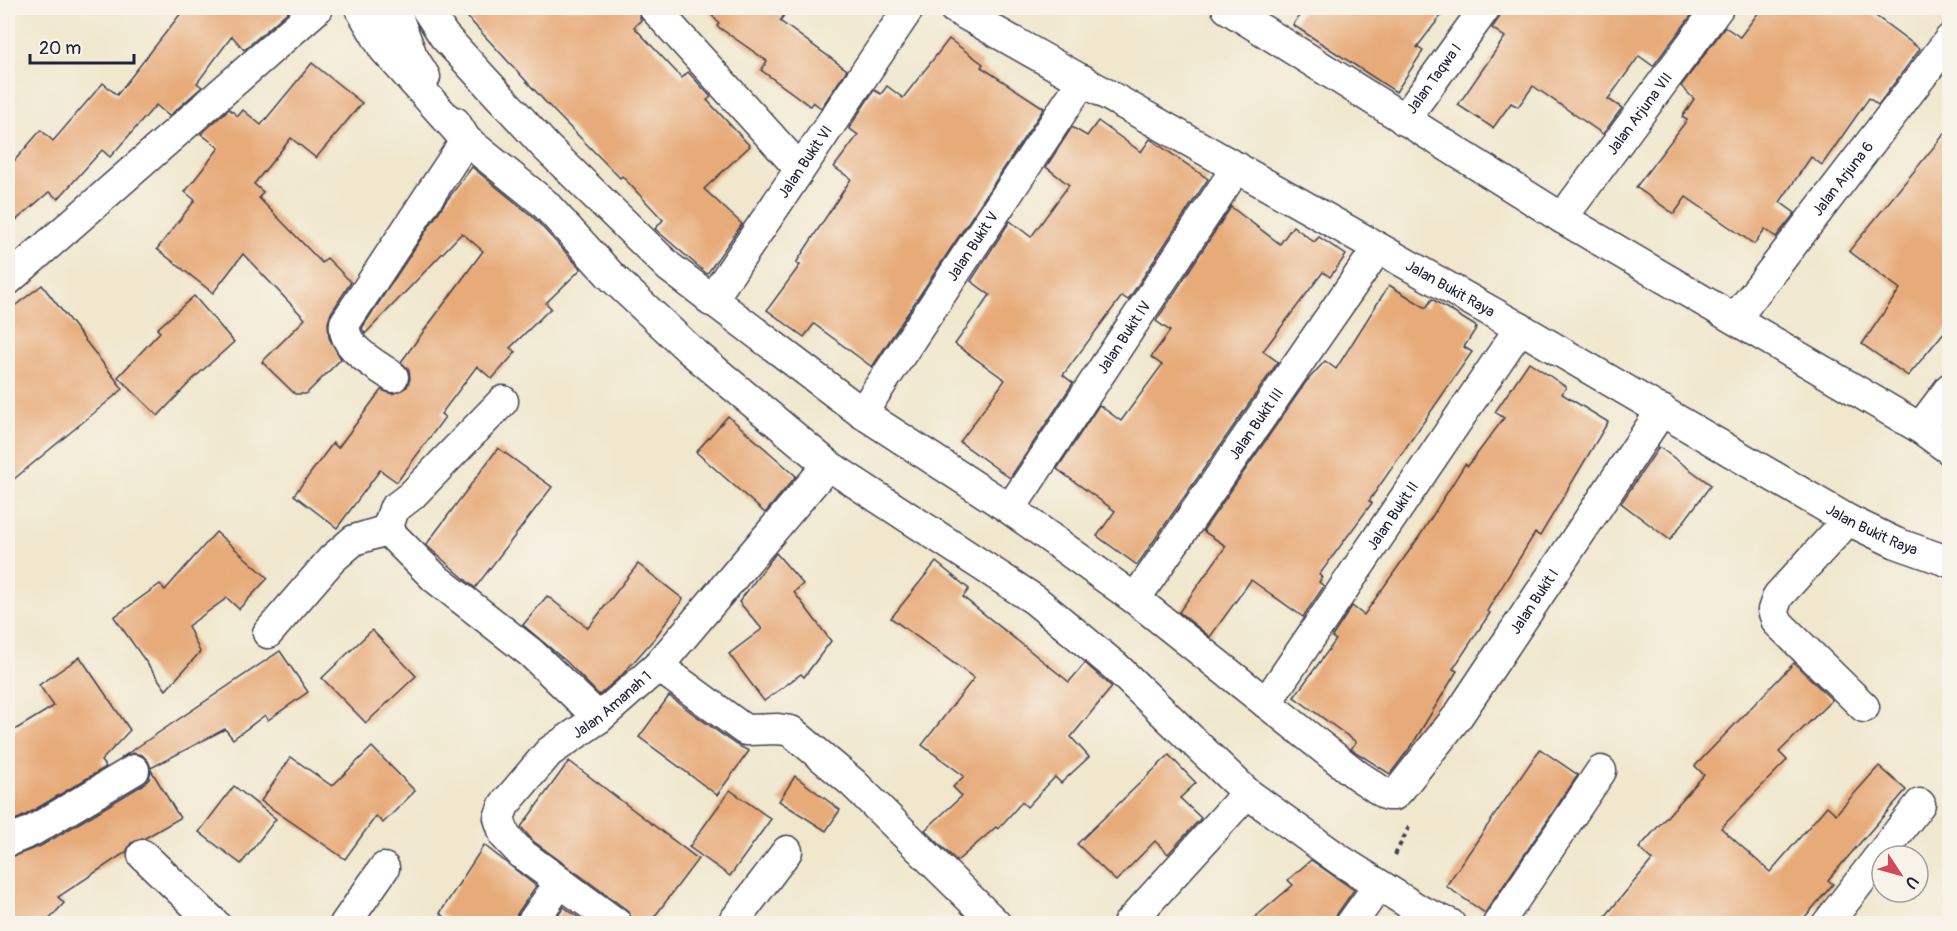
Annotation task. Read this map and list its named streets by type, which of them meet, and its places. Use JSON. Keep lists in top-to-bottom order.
{
  "streets": {
    "street": [
      "Jalan Taqwa I",
      "Jalan Arjuna VII",
      "Jalan Bukit VI",
      "Jalan Arjuna 6",
      "Jalan Bukit V",
      "Jalan Bukit Raya",
      "Jalan Bukit IV",
      "Jalan Bukit III",
      "Jalan Bukit II",
      "Jalan Bukit I",
      "Jalan Amanah 1"
    ]
  },
  "crossings": [
    ["Jalan Bukit V", "Jalan Bukit Raya"],
    ["Jalan Bukit Raya", "Jalan Bukit IV"],
    ["Jalan Bukit Raya", "Jalan Bukit III"],
    ["Jalan Bukit Raya", "Jalan Bukit II"],
    ["Jalan Bukit Raya", "Jalan Bukit I"]
  ],
  "scale_bar": "20 m",
  "north": "bottom right"
}
